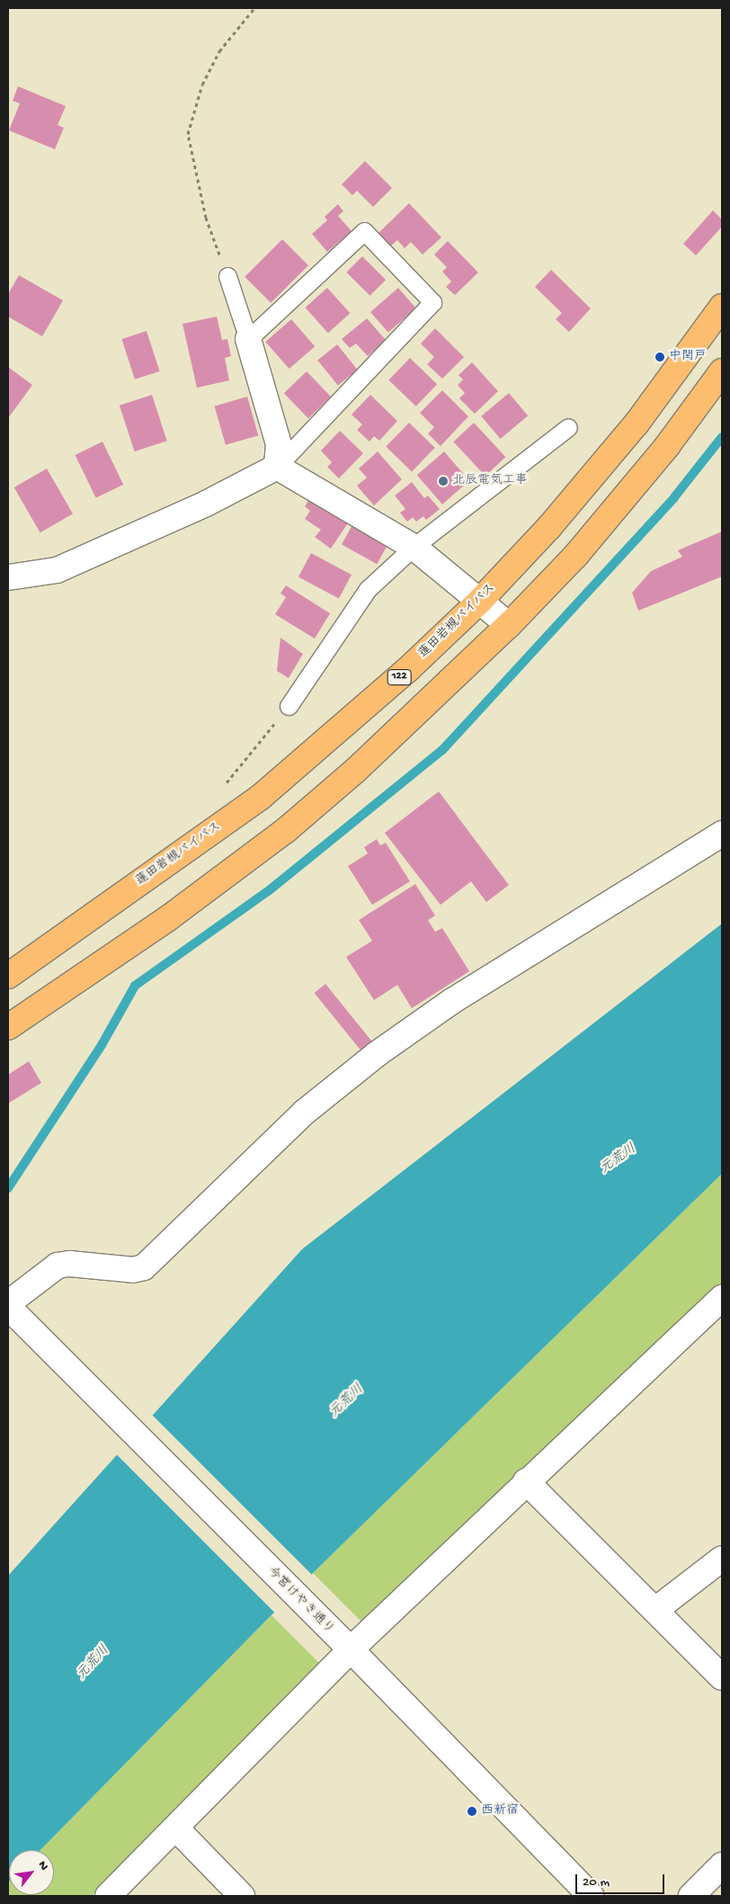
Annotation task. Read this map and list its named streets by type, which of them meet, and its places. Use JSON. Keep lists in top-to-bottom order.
{
  "streets": {
    "highway": ["蓮田岩槻バイパス", "122"],
    "street": ["今宮けやき通り"]
  },
  "water": ["元荒川"],
  "places": ["中閏戸", "北辰電気工事", "西新宿"],
  "scale_bar": "20 m",
  "north": "top right"
}
